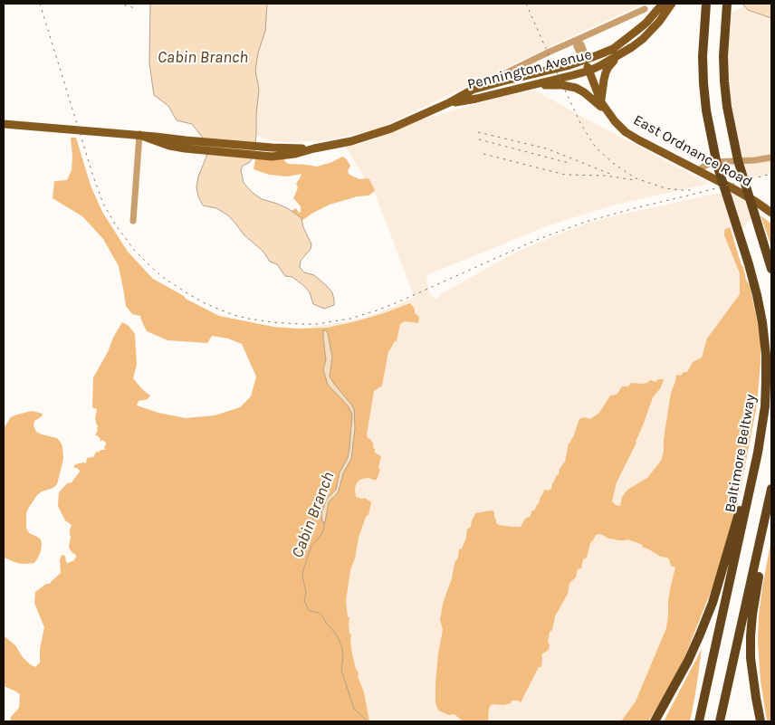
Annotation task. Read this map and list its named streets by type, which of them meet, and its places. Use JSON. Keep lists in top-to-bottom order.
{
  "streets": {
    "highway": ["Baltimore Beltway"],
    "main road": ["Pennington Avenue", "East Ordnance Road"]
  },
  "crossings": [
    ["Pennington Avenue", "East Ordnance Road"]
  ],
  "water": ["Cabin Branch"]
}
